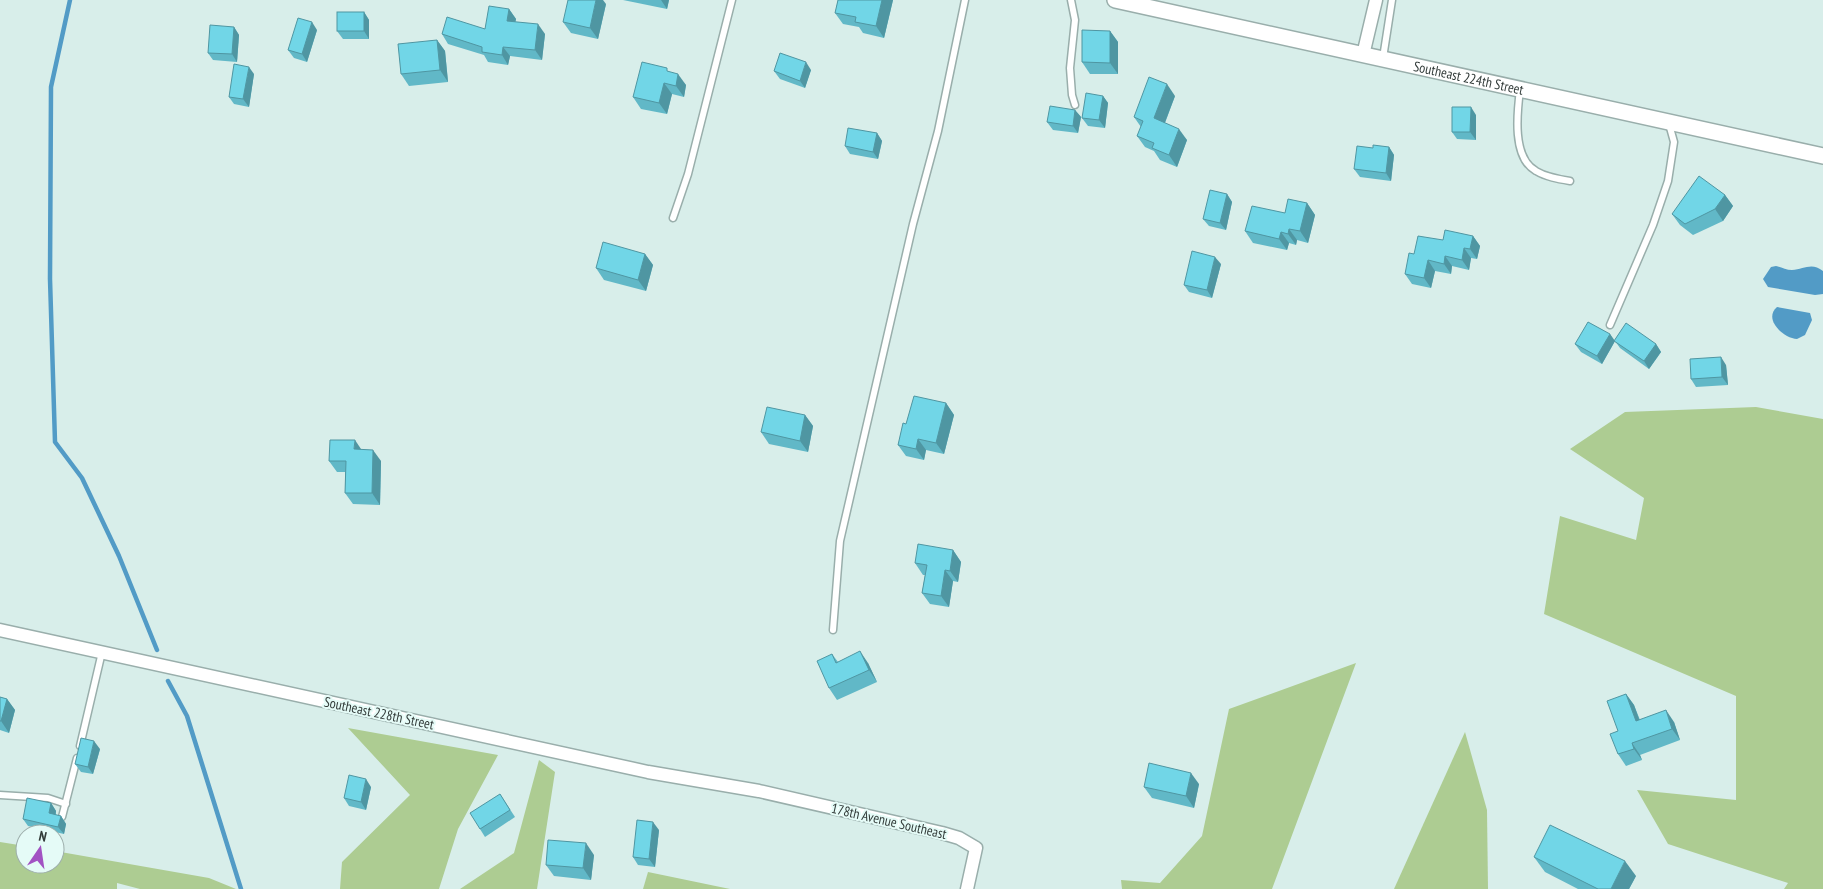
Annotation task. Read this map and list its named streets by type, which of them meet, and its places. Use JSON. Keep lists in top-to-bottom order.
{
  "streets": {
    "street": ["Southeast 224th Street", "Southeast 228th Street", "178th Avenue Southeast"]
  },
  "crossings": [
    ["Southeast 228th Street", "178th Avenue Southeast"]
  ],
  "north": "top"
}
